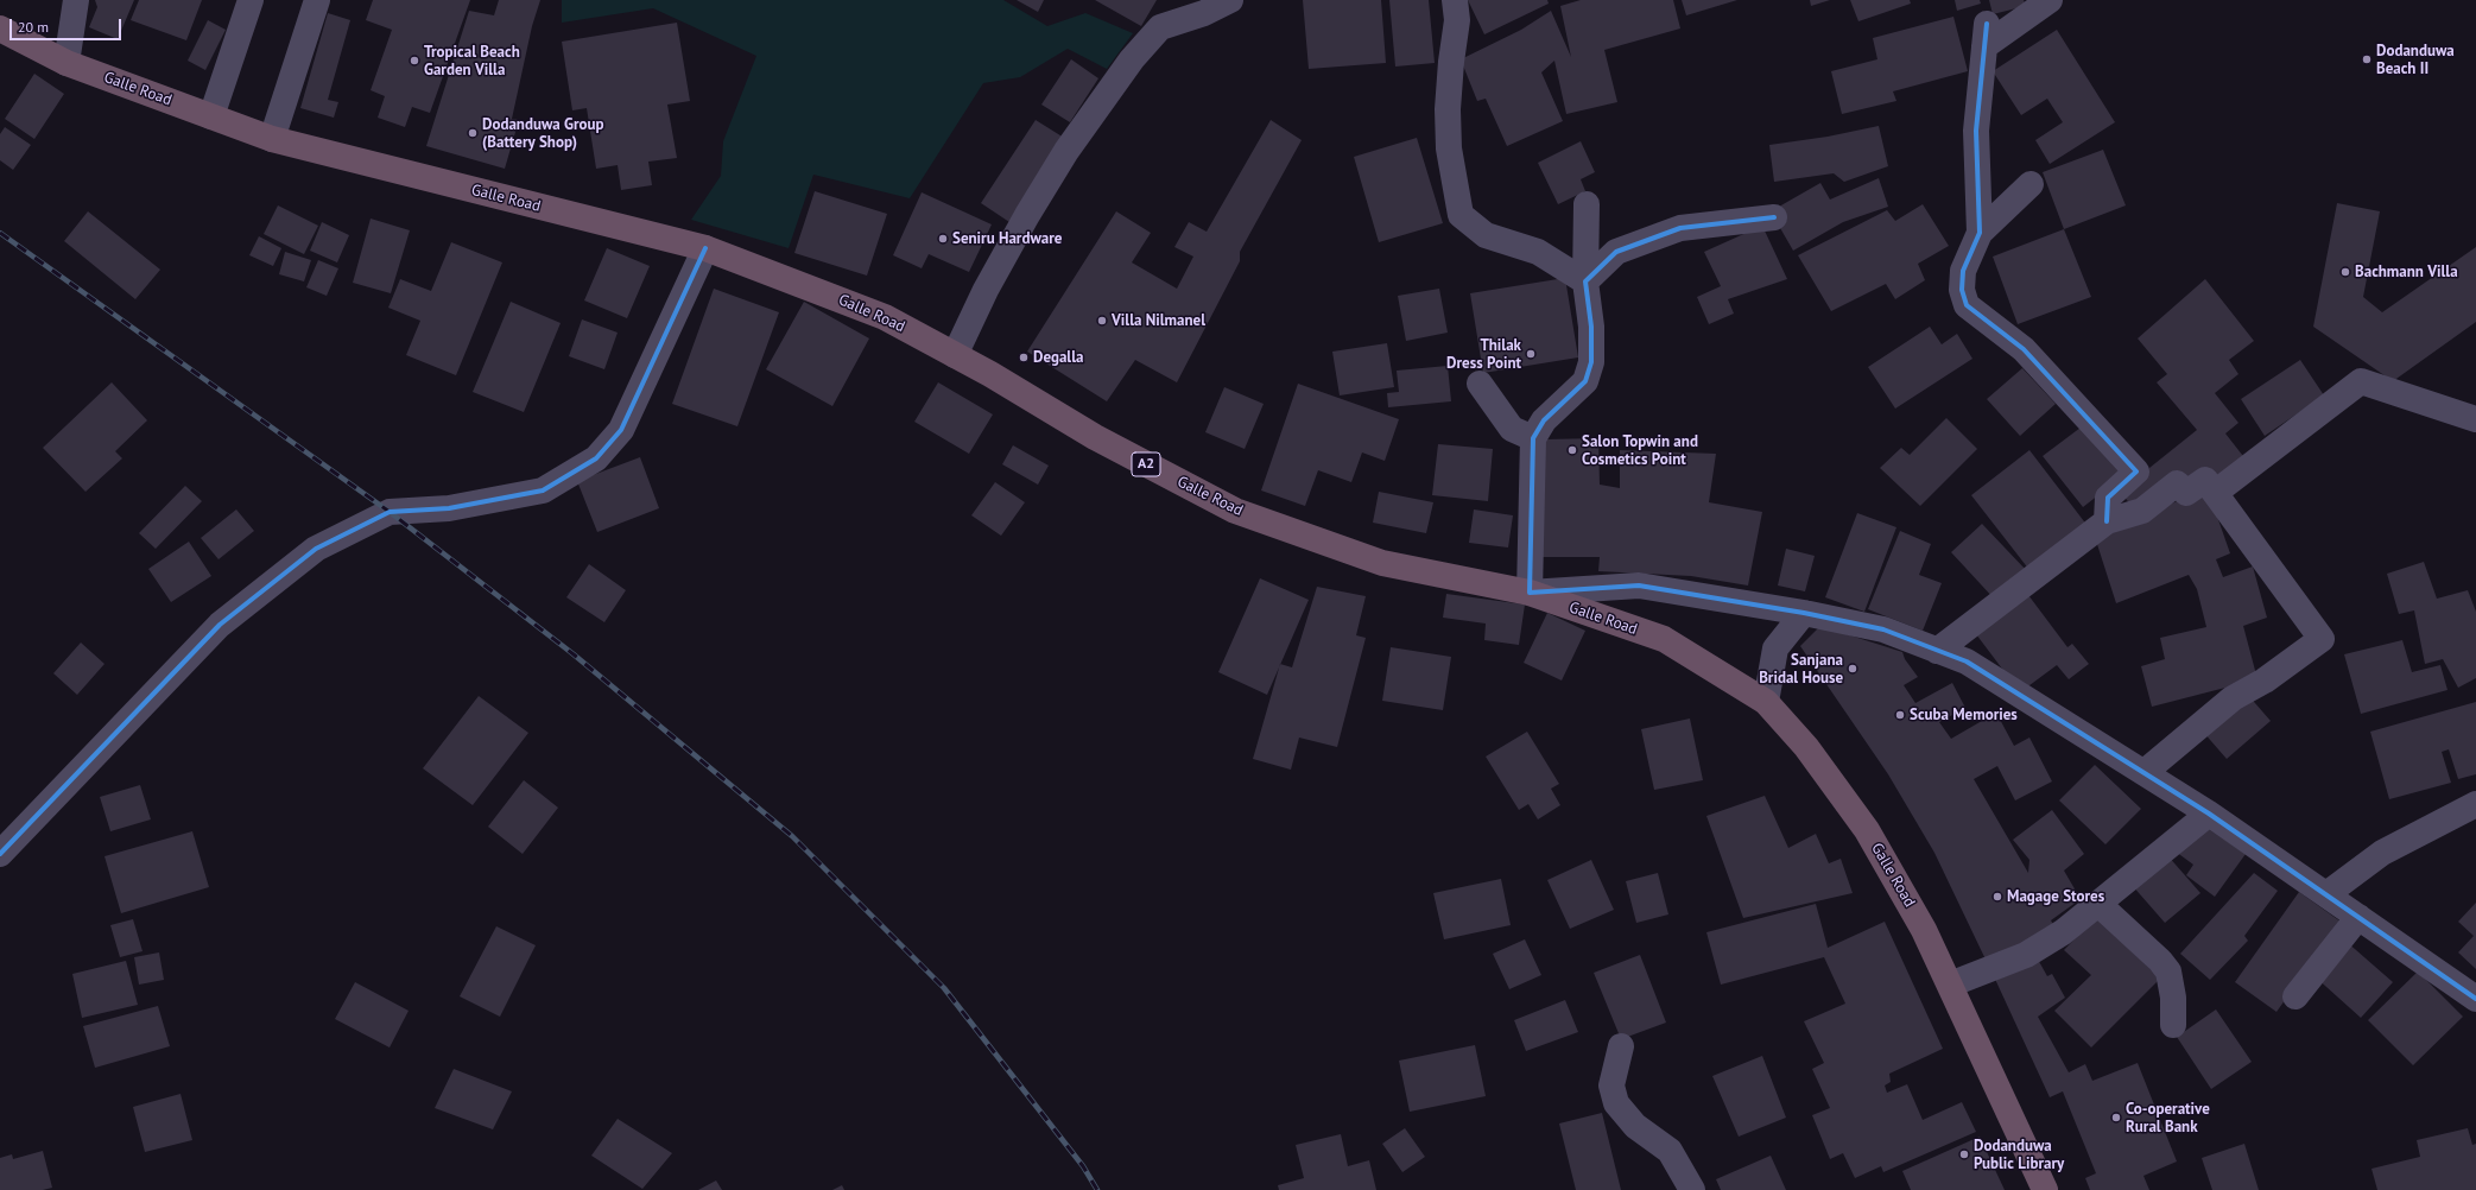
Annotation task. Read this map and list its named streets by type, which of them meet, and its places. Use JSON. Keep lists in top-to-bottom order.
{
  "streets": {
    "highway": ["Galle Road", "A2"]
  },
  "places": [
    "Dodanduwa Beach II",
    "Tropical Beach Garden Villa",
    "Dodanduwa Group (Battery Shop)",
    "Seniru Hardware",
    "Bachmann Villa",
    "Villa Nilmanel",
    "Thilak Dress Point",
    "Degalla",
    "Salon Topwin and Cosmetics Point",
    "Sanjana Bridal House",
    "Scuba Memories",
    "Magage Stores",
    "Co-operative Rural Bank",
    "Dodanduwa Public Library"
  ],
  "scale_bar": "20 m"
}
